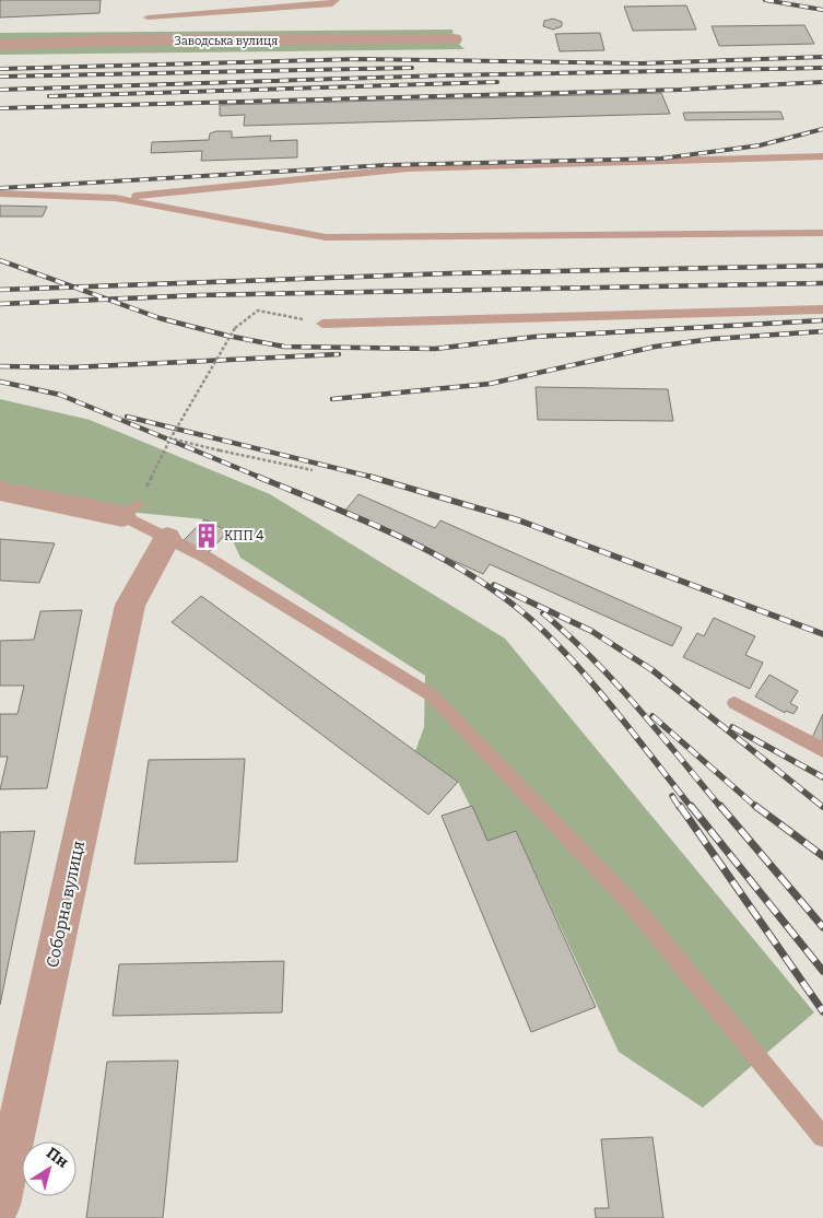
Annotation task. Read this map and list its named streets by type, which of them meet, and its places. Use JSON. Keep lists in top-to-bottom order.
{
  "streets": {
    "street": ["Заводська вулиця", "Соборна вулиця"]
  },
  "places": {
    "building": ["КПП 4"]
  },
  "north": "top right"
}
